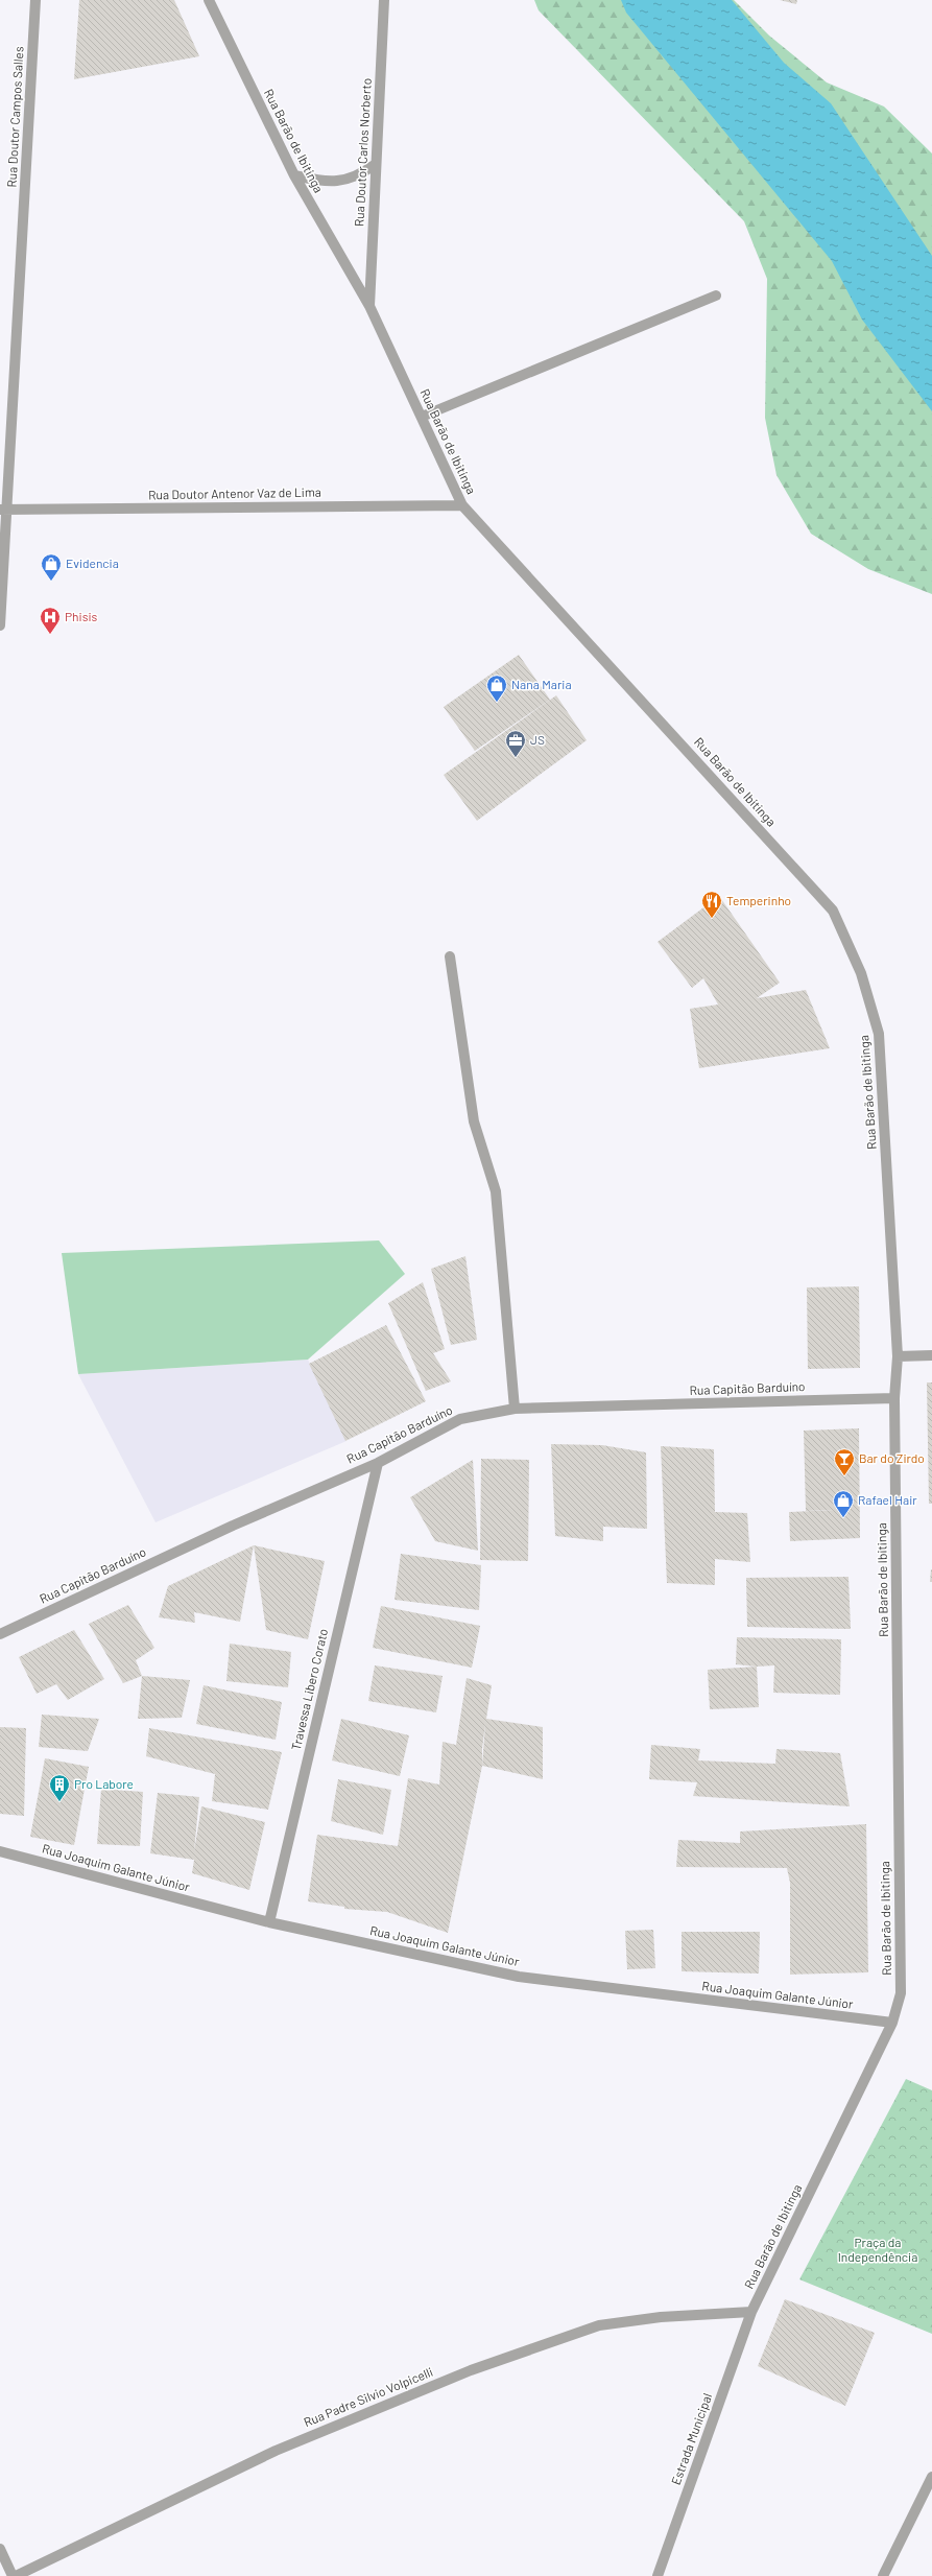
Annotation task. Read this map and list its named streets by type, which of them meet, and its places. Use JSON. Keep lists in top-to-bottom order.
{
  "streets": {
    "street": [
      "Rua Doutor Campos Salles",
      "Rua Barão de Ibitinga",
      "Rua Doutor Carlos Norberto",
      "Rua Doutor Antenor Vaz de Lima",
      "Rua Capitão Barduíno",
      "Travessa Libero Corato",
      "Rua Joaquim Galante Júnior",
      "Rua Padre Silvio Volpicelli",
      "Estrada Municipal"
    ]
  },
  "crossings": [
    ["Rua Doutor Campos Salles", "Rua Doutor Antenor Vaz de Lima"],
    ["Rua Barão de Ibitinga", "Rua Doutor Carlos Norberto"],
    ["Rua Barão de Ibitinga", "Rua Doutor Antenor Vaz de Lima"],
    ["Rua Barão de Ibitinga", "Rua Capitão Barduíno"],
    ["Rua Barão de Ibitinga", "Rua Joaquim Galante Júnior"],
    ["Rua Barão de Ibitinga", "Rua Padre Silvio Volpicelli"],
    ["Rua Barão de Ibitinga", "Estrada Municipal"],
    ["Rua Capitão Barduíno", "Travessa Libero Corato"],
    ["Travessa Libero Corato", "Rua Joaquim Galante Júnior"],
    ["Rua Padre Silvio Volpicelli", "Estrada Municipal"]
  ],
  "parks": ["Praça da Independência"],
  "places": {
    "shop": ["Evidencia", "Nana Maria", "Rafael Hair"],
    "hospital": ["Phisis"],
    "office": ["JS"],
    "restaurant": ["Temperinho"],
    "bar": ["Bar do Zirdo"],
    "building": ["Pro Labore"]
  }
}
